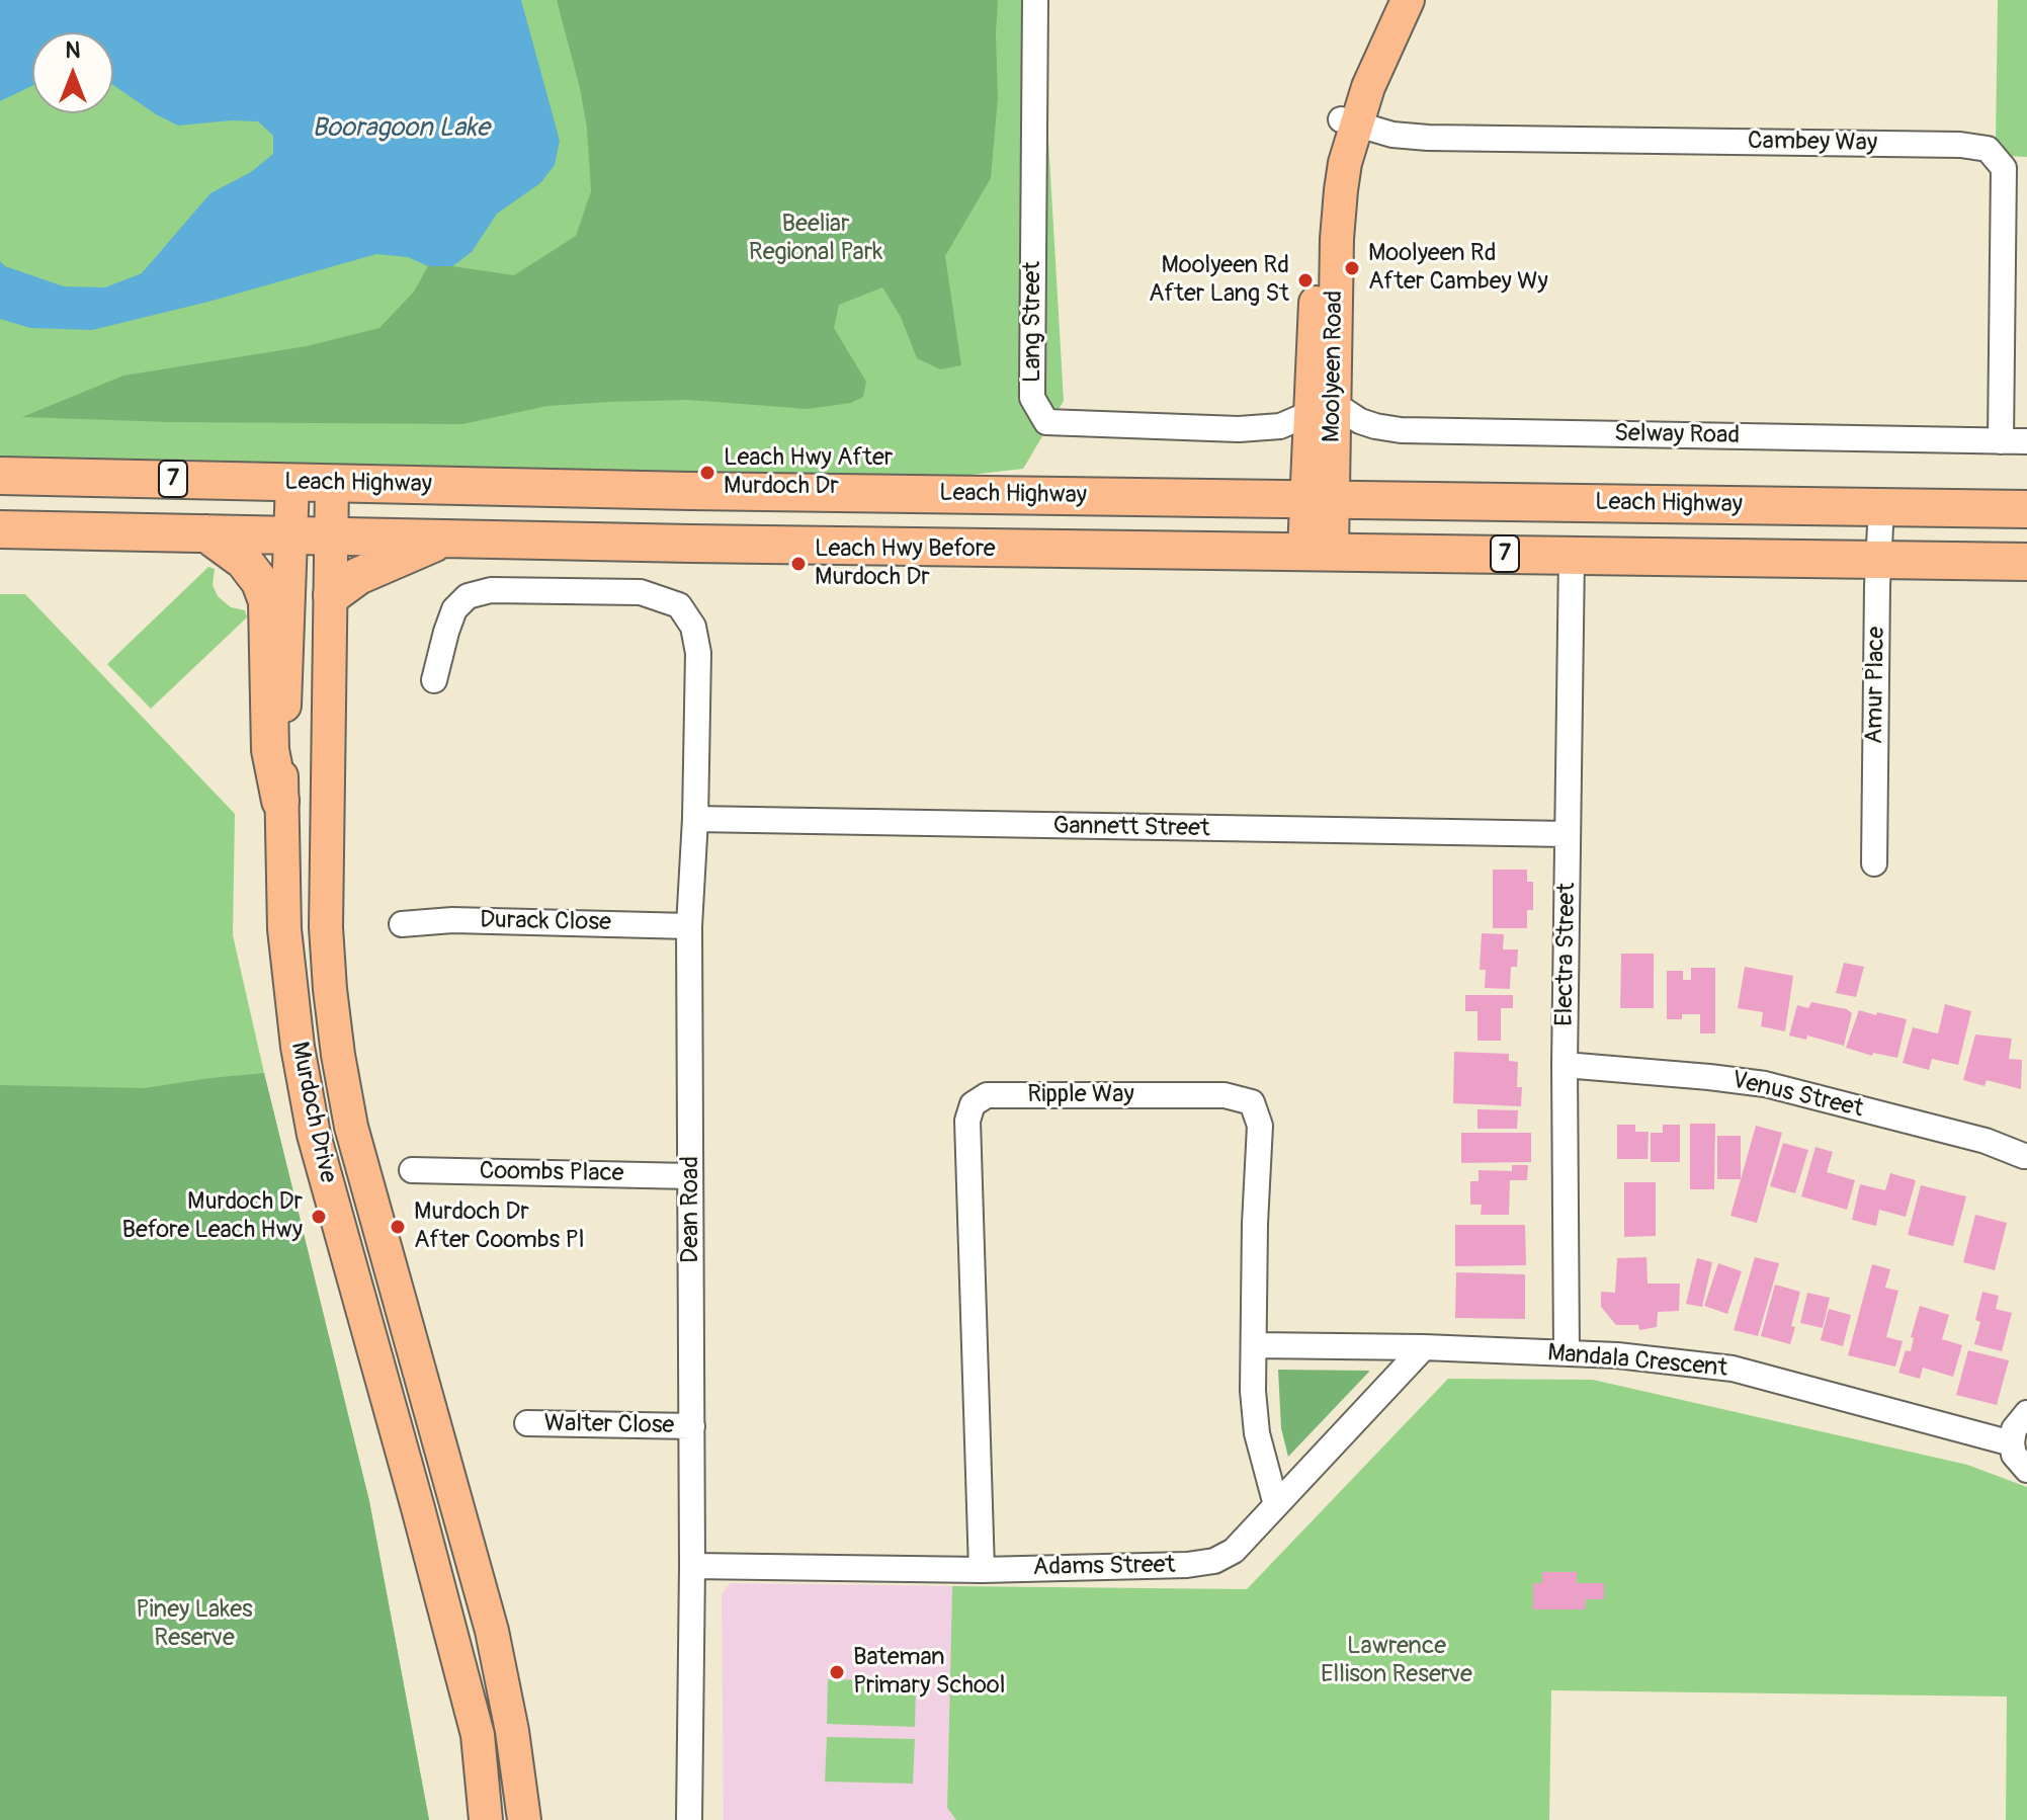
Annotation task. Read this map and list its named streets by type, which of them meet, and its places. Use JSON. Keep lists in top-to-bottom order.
{
  "streets": {
    "highway": ["7", "Leach Highway"],
    "main road": ["Moolyeen Road", "Murdoch Drive"],
    "street": [
      "Cambey Way",
      "Lang Street",
      "Selway Road",
      "Amur Place",
      "Gannett Street",
      "Durack Close",
      "Electra Street",
      "Ripple Way",
      "Venus Street",
      "Coombs Place",
      "Dean Road",
      "Mandala Crescent",
      "Walter Close",
      "Adams Street"
    ]
  },
  "crossings": [
    ["Cambey Way", "Moolyeen Road"],
    ["Cambey Way", "Selway Road"],
    ["Lang Street", "Moolyeen Road"],
    ["Lang Street", "Selway Road"],
    ["Moolyeen Road", "Selway Road"],
    ["Moolyeen Road", "7"],
    ["Moolyeen Road", "Leach Highway"],
    ["7", "Amur Place"],
    ["7", "Electra Street"],
    ["7", "Murdoch Drive"],
    ["Leach Highway", "Amur Place"],
    ["Leach Highway", "Murdoch Drive"],
    ["Gannett Street", "Electra Street"],
    ["Gannett Street", "Dean Road"],
    ["Durack Close", "Dean Road"],
    ["Electra Street", "Venus Street"],
    ["Electra Street", "Mandala Crescent"],
    ["Ripple Way", "Mandala Crescent"],
    ["Ripple Way", "Adams Street"],
    ["Coombs Place", "Dean Road"],
    ["Dean Road", "Walter Close"],
    ["Dean Road", "Adams Street"],
    ["Mandala Crescent", "Adams Street"]
  ],
  "water": ["Booragoon Lake"],
  "parks": ["Beeliar Regional Park", "Piney Lakes Reserve", "Lawrence Ellison Reserve"],
  "places": [
    "Moolyeen Rd After Cambey Wy",
    "Moolyeen Rd After Lang St",
    "Leach Hwy After Murdoch Dr",
    "Leach Hwy Before Murdoch Dr",
    "Murdoch Dr Before Leach Hwy",
    "Murdoch Dr After Coombs Pl",
    "Bateman Primary School"
  ],
  "north": "top"
}
